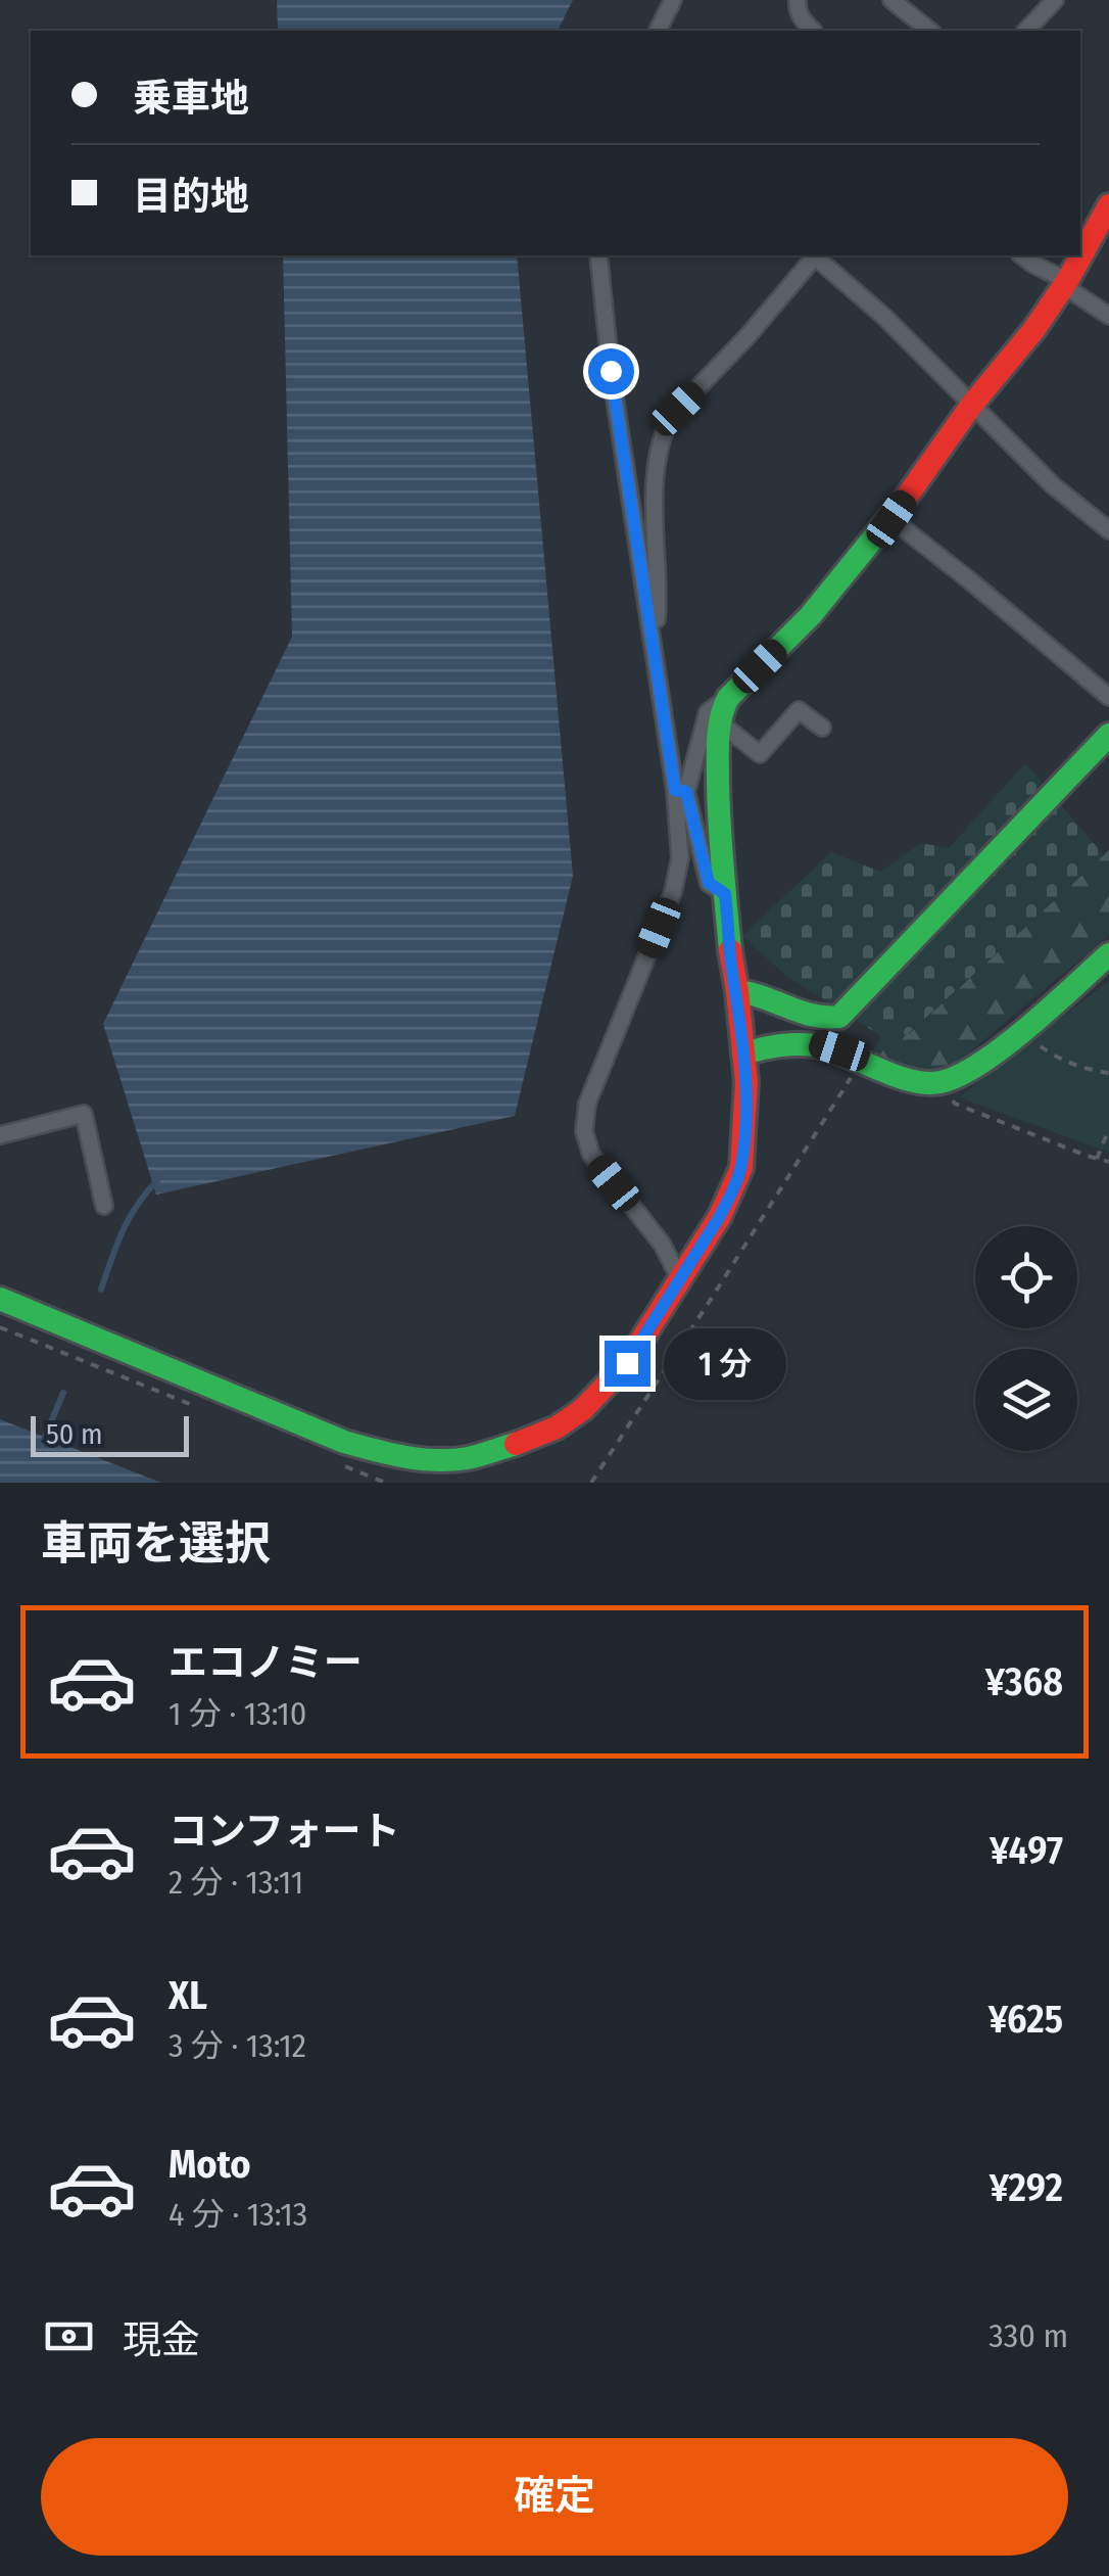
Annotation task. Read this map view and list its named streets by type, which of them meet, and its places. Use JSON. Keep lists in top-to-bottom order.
{
  "scale_bar": "50 m",
  "page": {
    "banner": ["乗車地", "目的地"],
    "bubble": "1 分",
    "scale": "50 m",
    "heading": "車両を選択",
    "list": [
      {
        "name": "エコノミー",
        "note": "1 分 · 13:10",
        "value": "¥368"
      },
      {
        "name": "コンフォート",
        "note": "2 分 · 13:11",
        "value": "¥497"
      },
      {
        "name": "XL",
        "note": "3 分 · 13:12",
        "value": "¥625"
      },
      {
        "name": "Moto",
        "note": "4 分 · 13:13",
        "value": "¥292"
      }
    ],
    "pay": ["現金", "330 m"],
    "buttons": "確定"
  }
}
